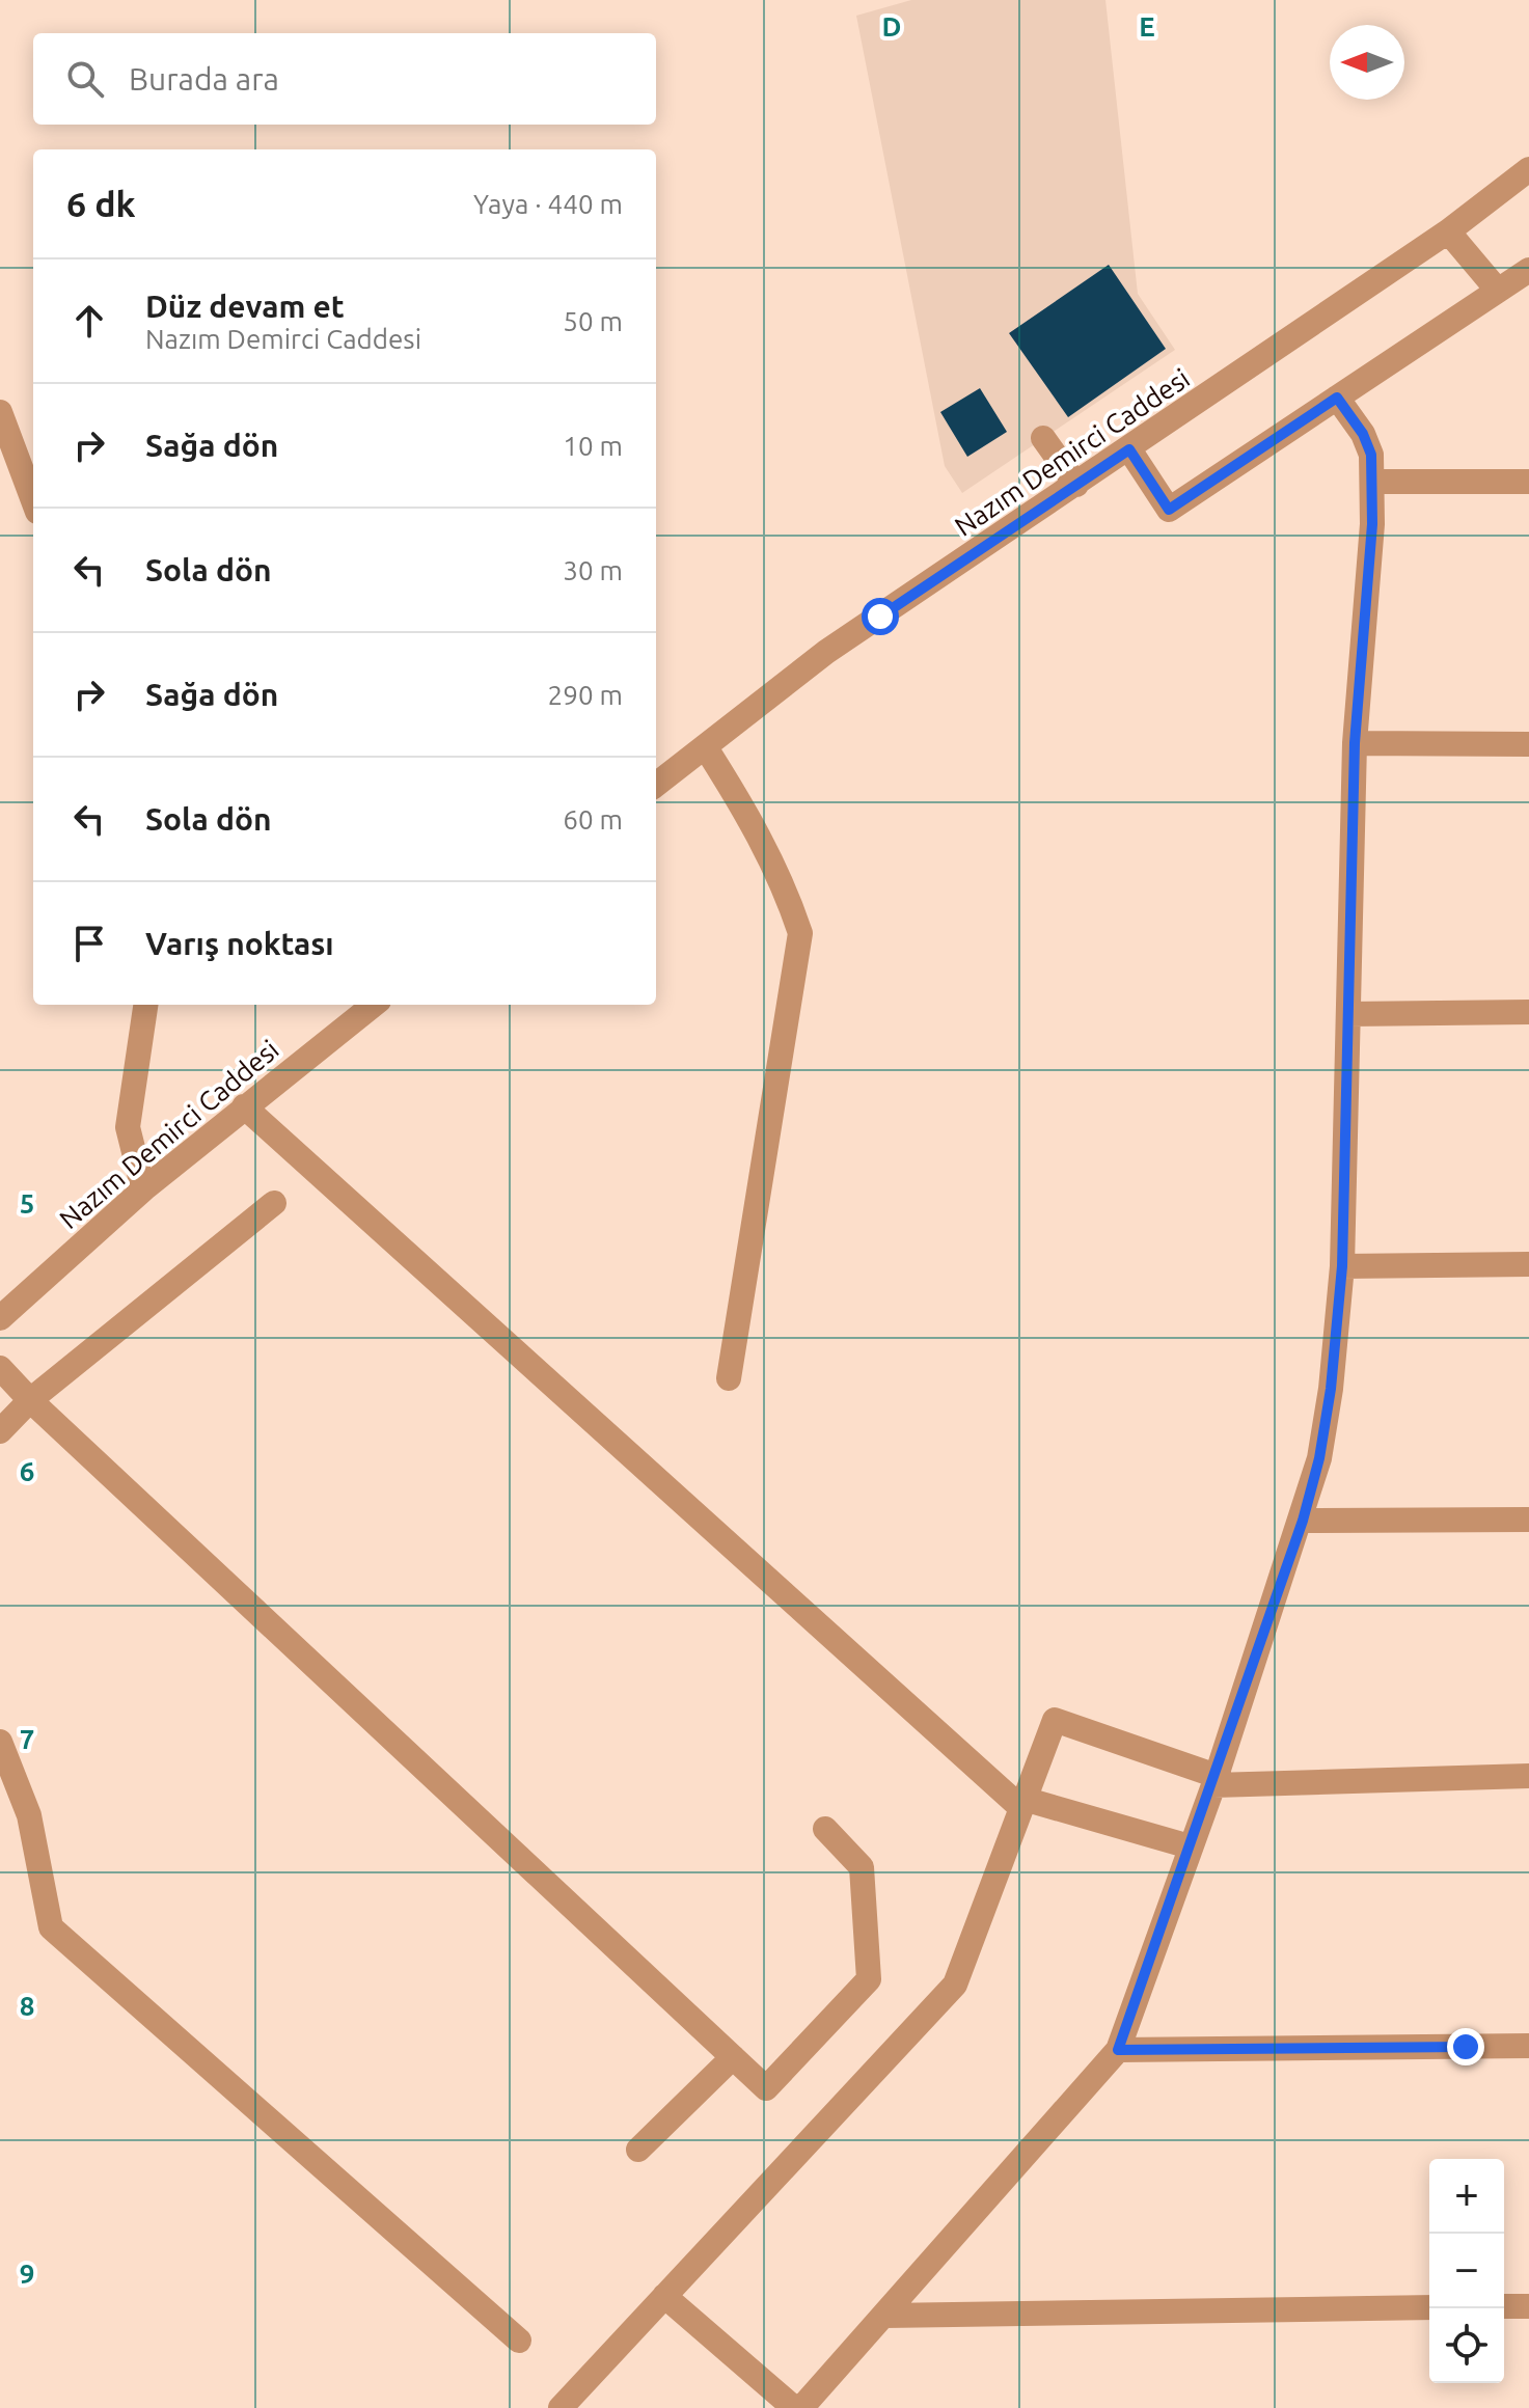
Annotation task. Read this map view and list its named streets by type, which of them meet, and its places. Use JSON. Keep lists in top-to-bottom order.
{
  "streets": {
    "street": ["Nazım Demirci Caddesi"]
  },
  "north": "left",
  "page": {
    "search": "Burada ara",
    "heading": ["6 dk", "Yaya · 440 m"],
    "list": [
      ["Düz devam et", "Nazım Demirci Caddesi", "50 m"],
      ["Sağa dön", "10 m"],
      ["Sola dön", "30 m"],
      ["Sağa dön", "290 m"],
      ["Sola dön", "60 m"],
      "Varış noktası"
    ],
    "map_buttons": ["+", "−"]
  },
  "grid": {
    "columns": ["D", "E"],
    "rows": [
      "5",
      "6",
      "7",
      "8",
      "9"
    ]
  }
}
